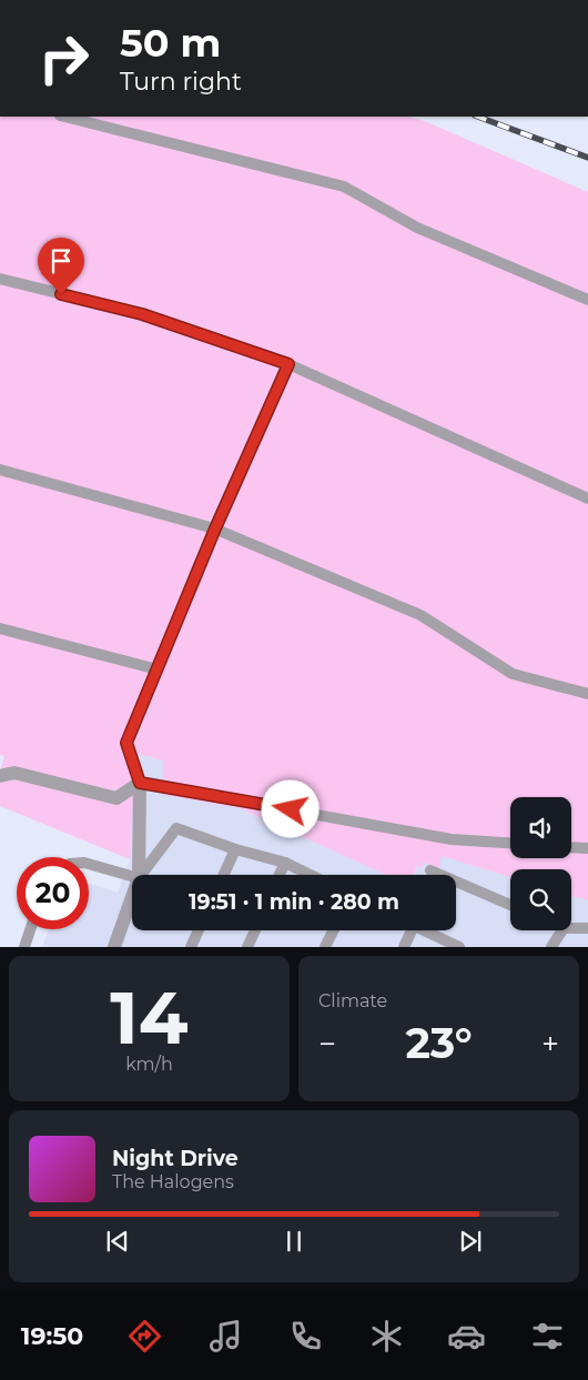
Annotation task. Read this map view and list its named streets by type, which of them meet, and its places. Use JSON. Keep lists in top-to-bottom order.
{
  "page": {
    "turn": ["50 m", "Turn right"],
    "limit": "20",
    "trip": "19:51 · 1 min · 280 m",
    "tile": [
      ["14", "km/h"],
      "Climate"
    ],
    "heat": ["−", "23°", "+"],
    "song": ["Night Drive", "The Halogens"],
    "tabs": "19:50"
  }
}
